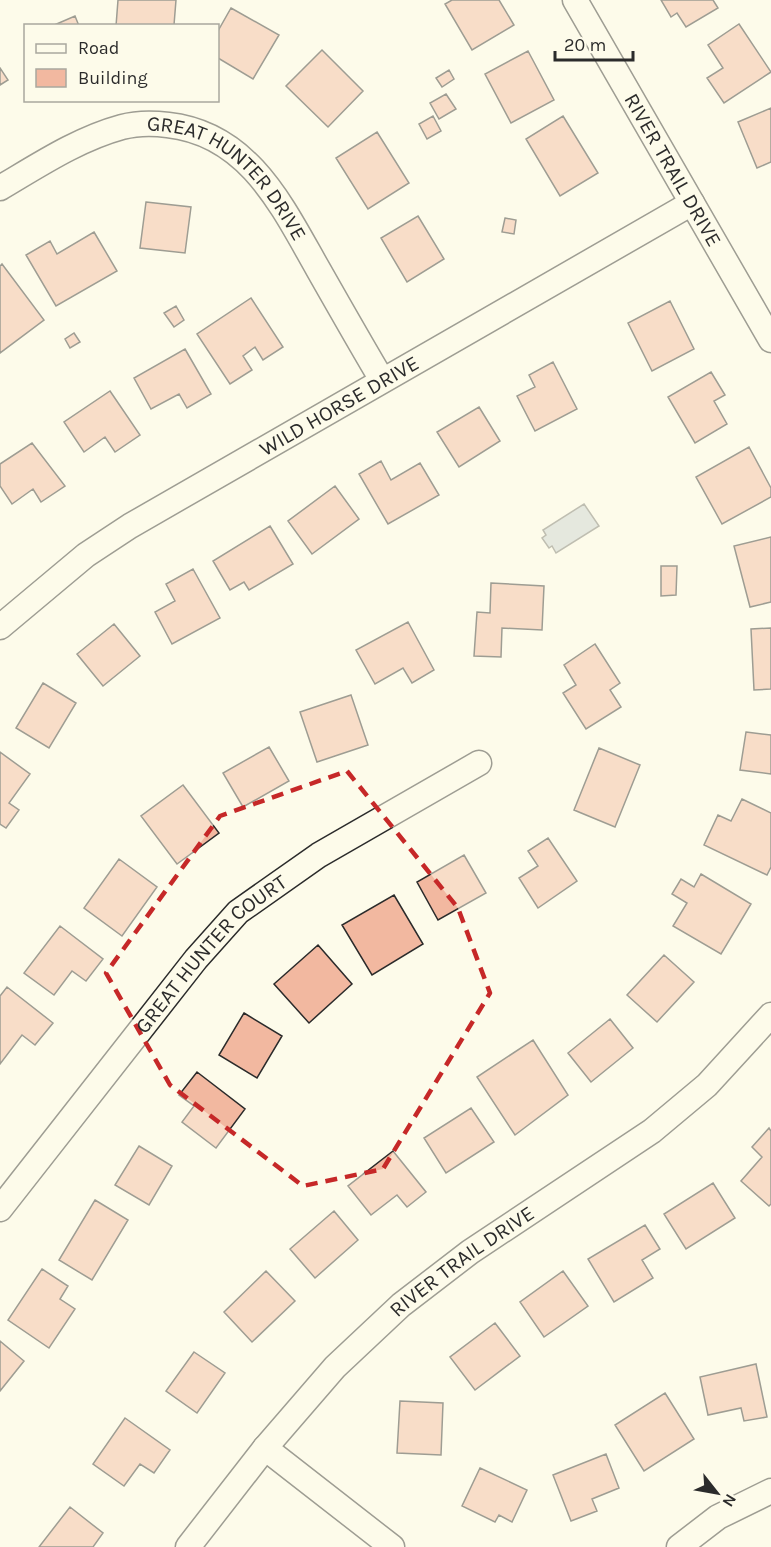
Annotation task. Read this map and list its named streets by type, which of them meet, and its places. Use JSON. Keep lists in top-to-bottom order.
{
  "streets": {
    "street": [
      "RIVER TRAIL DRIVE",
      "GREAT HUNTER DRIVE",
      "WILD HORSE DRIVE",
      "GREAT HUNTER COURT"
    ]
  },
  "crossings": [
    ["RIVER TRAIL DRIVE", "WILD HORSE DRIVE"],
    ["GREAT HUNTER DRIVE", "WILD HORSE DRIVE"]
  ],
  "legend": ["Road", "Building"],
  "scale_bar": "20 m",
  "north": "bottom right"
}
